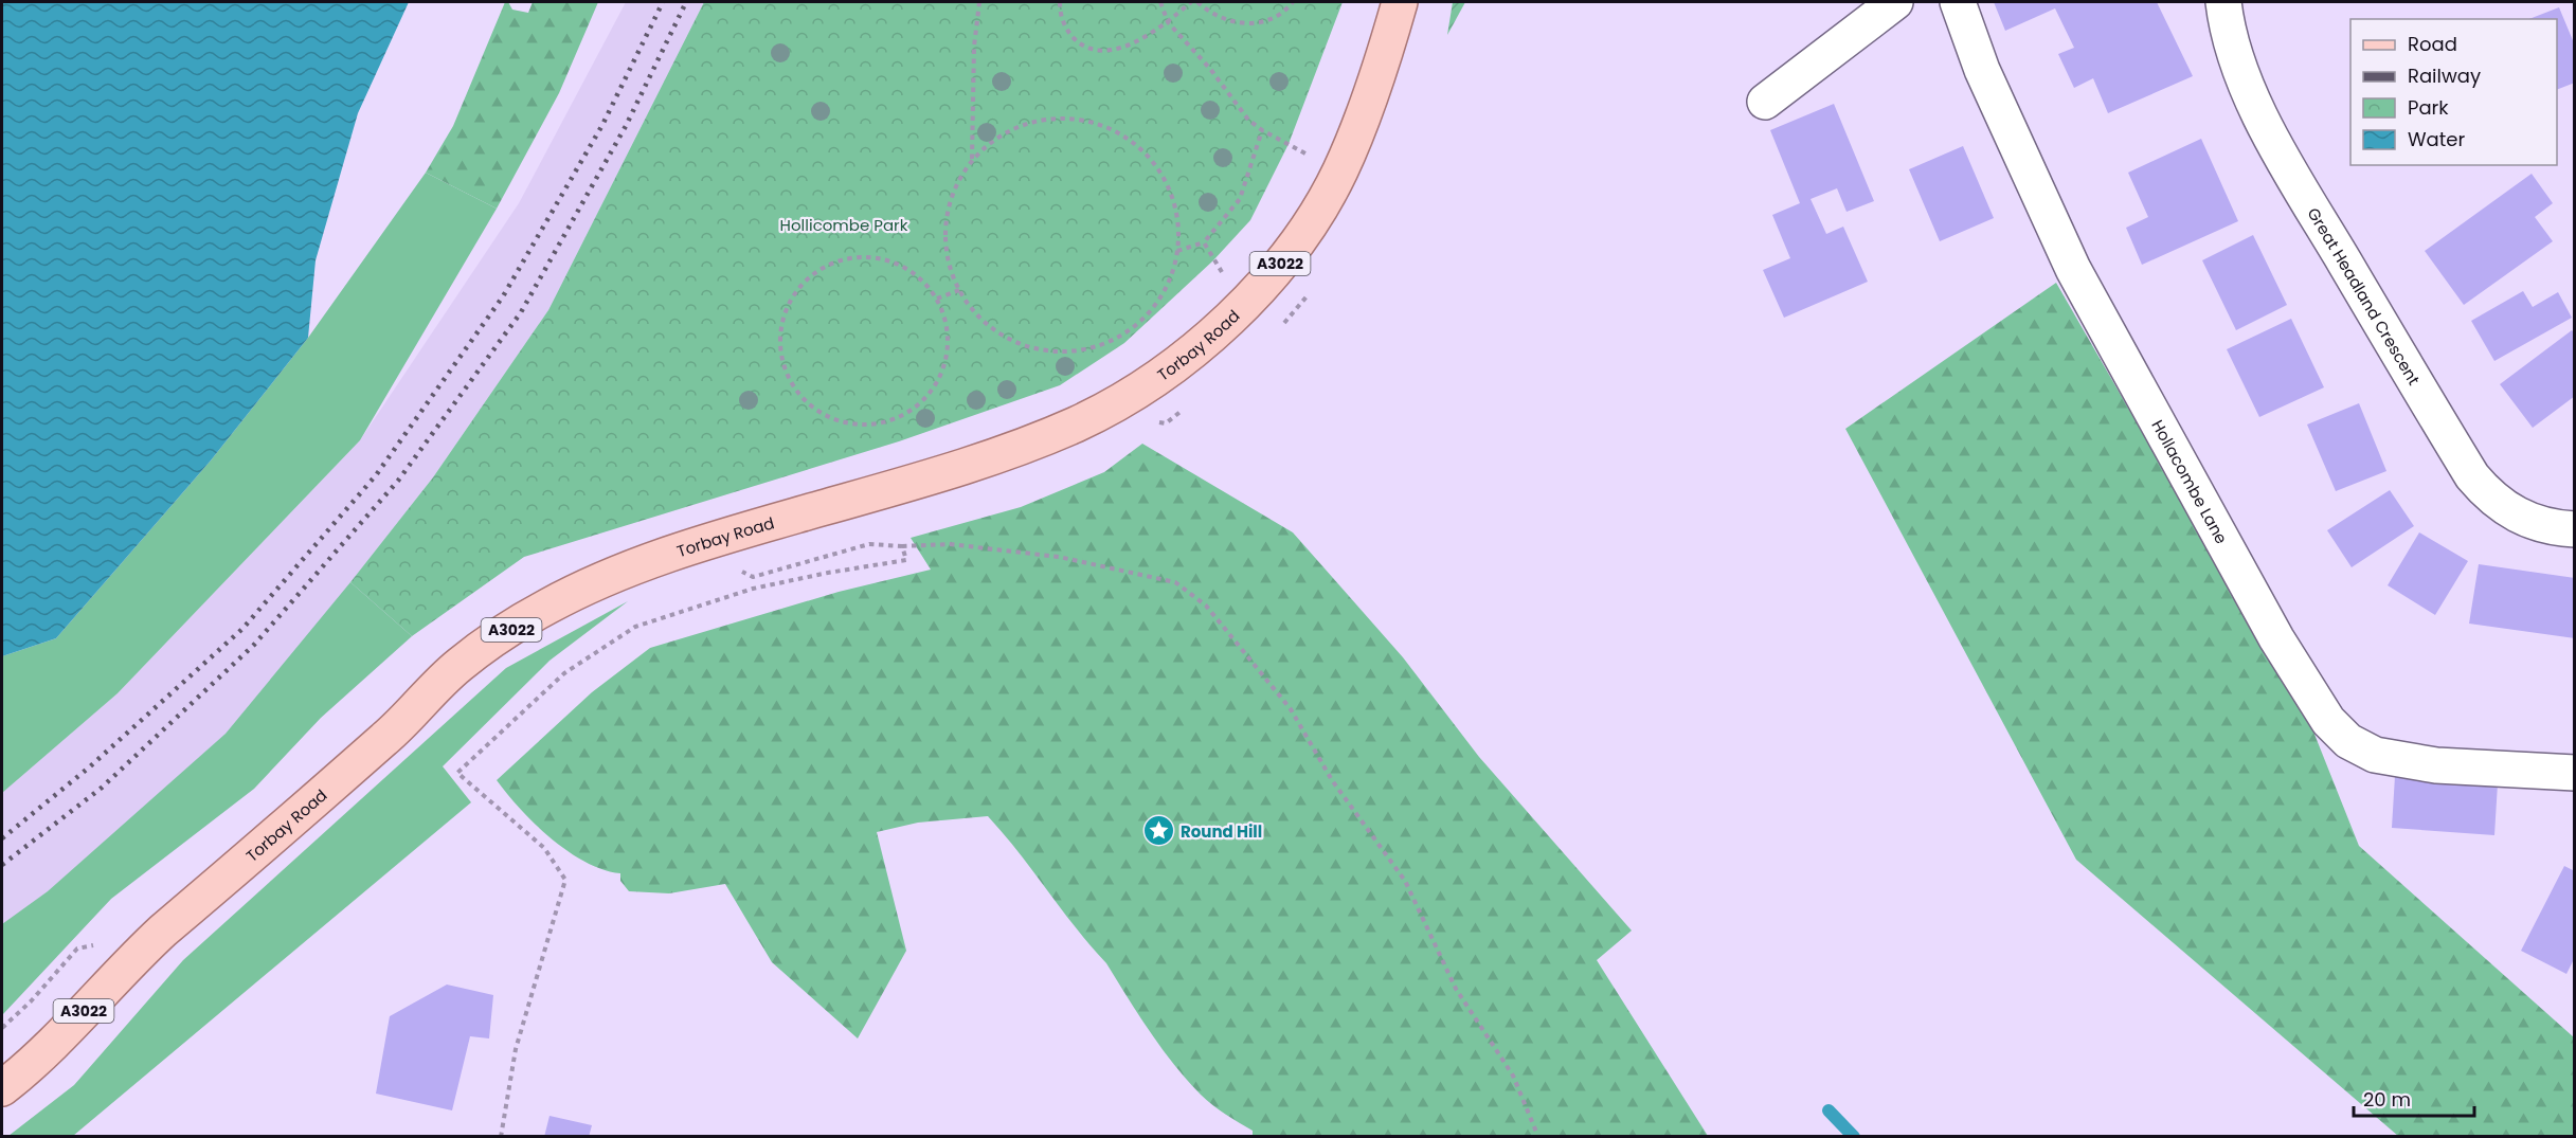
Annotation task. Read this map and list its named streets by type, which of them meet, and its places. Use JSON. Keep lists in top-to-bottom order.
{
  "streets": {
    "main road": ["A3022", "Torbay Road"],
    "street": ["Great Headland Crescent", "Hollacombe Lane"]
  },
  "parks": ["Hollicombe Park"],
  "places": {
    "place": ["Round Hill"]
  },
  "legend": [
    "Road",
    "Railway",
    "Park",
    "Water"
  ],
  "scale_bar": "20 m"
}
